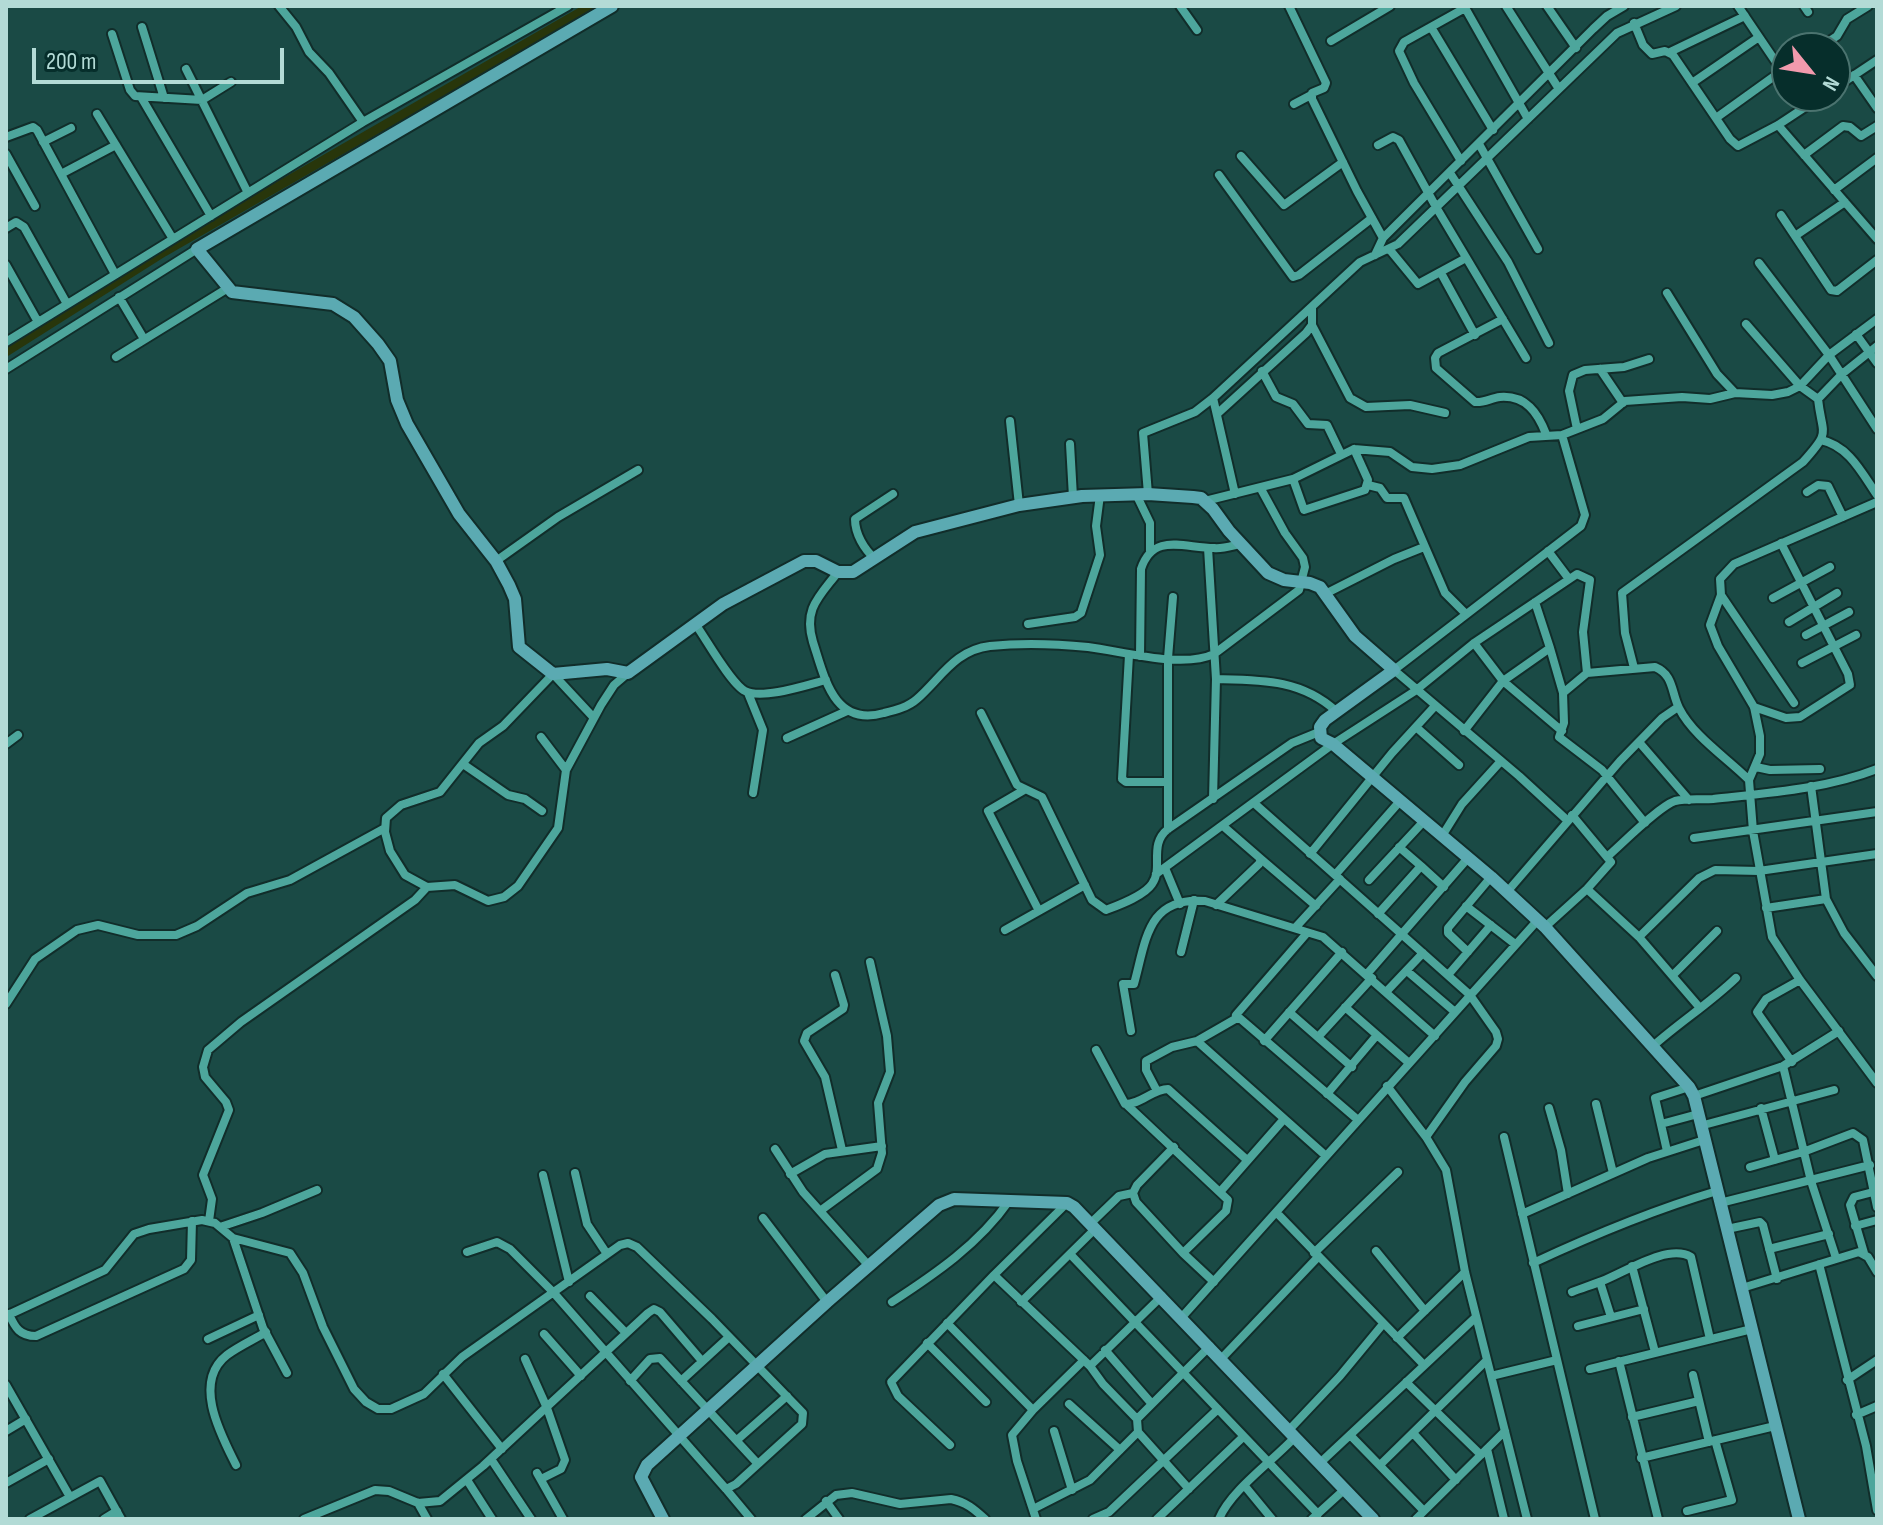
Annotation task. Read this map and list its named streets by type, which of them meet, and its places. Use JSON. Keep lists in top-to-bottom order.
{
  "scale_bar": "200 m",
  "north": "bottom right"
}
